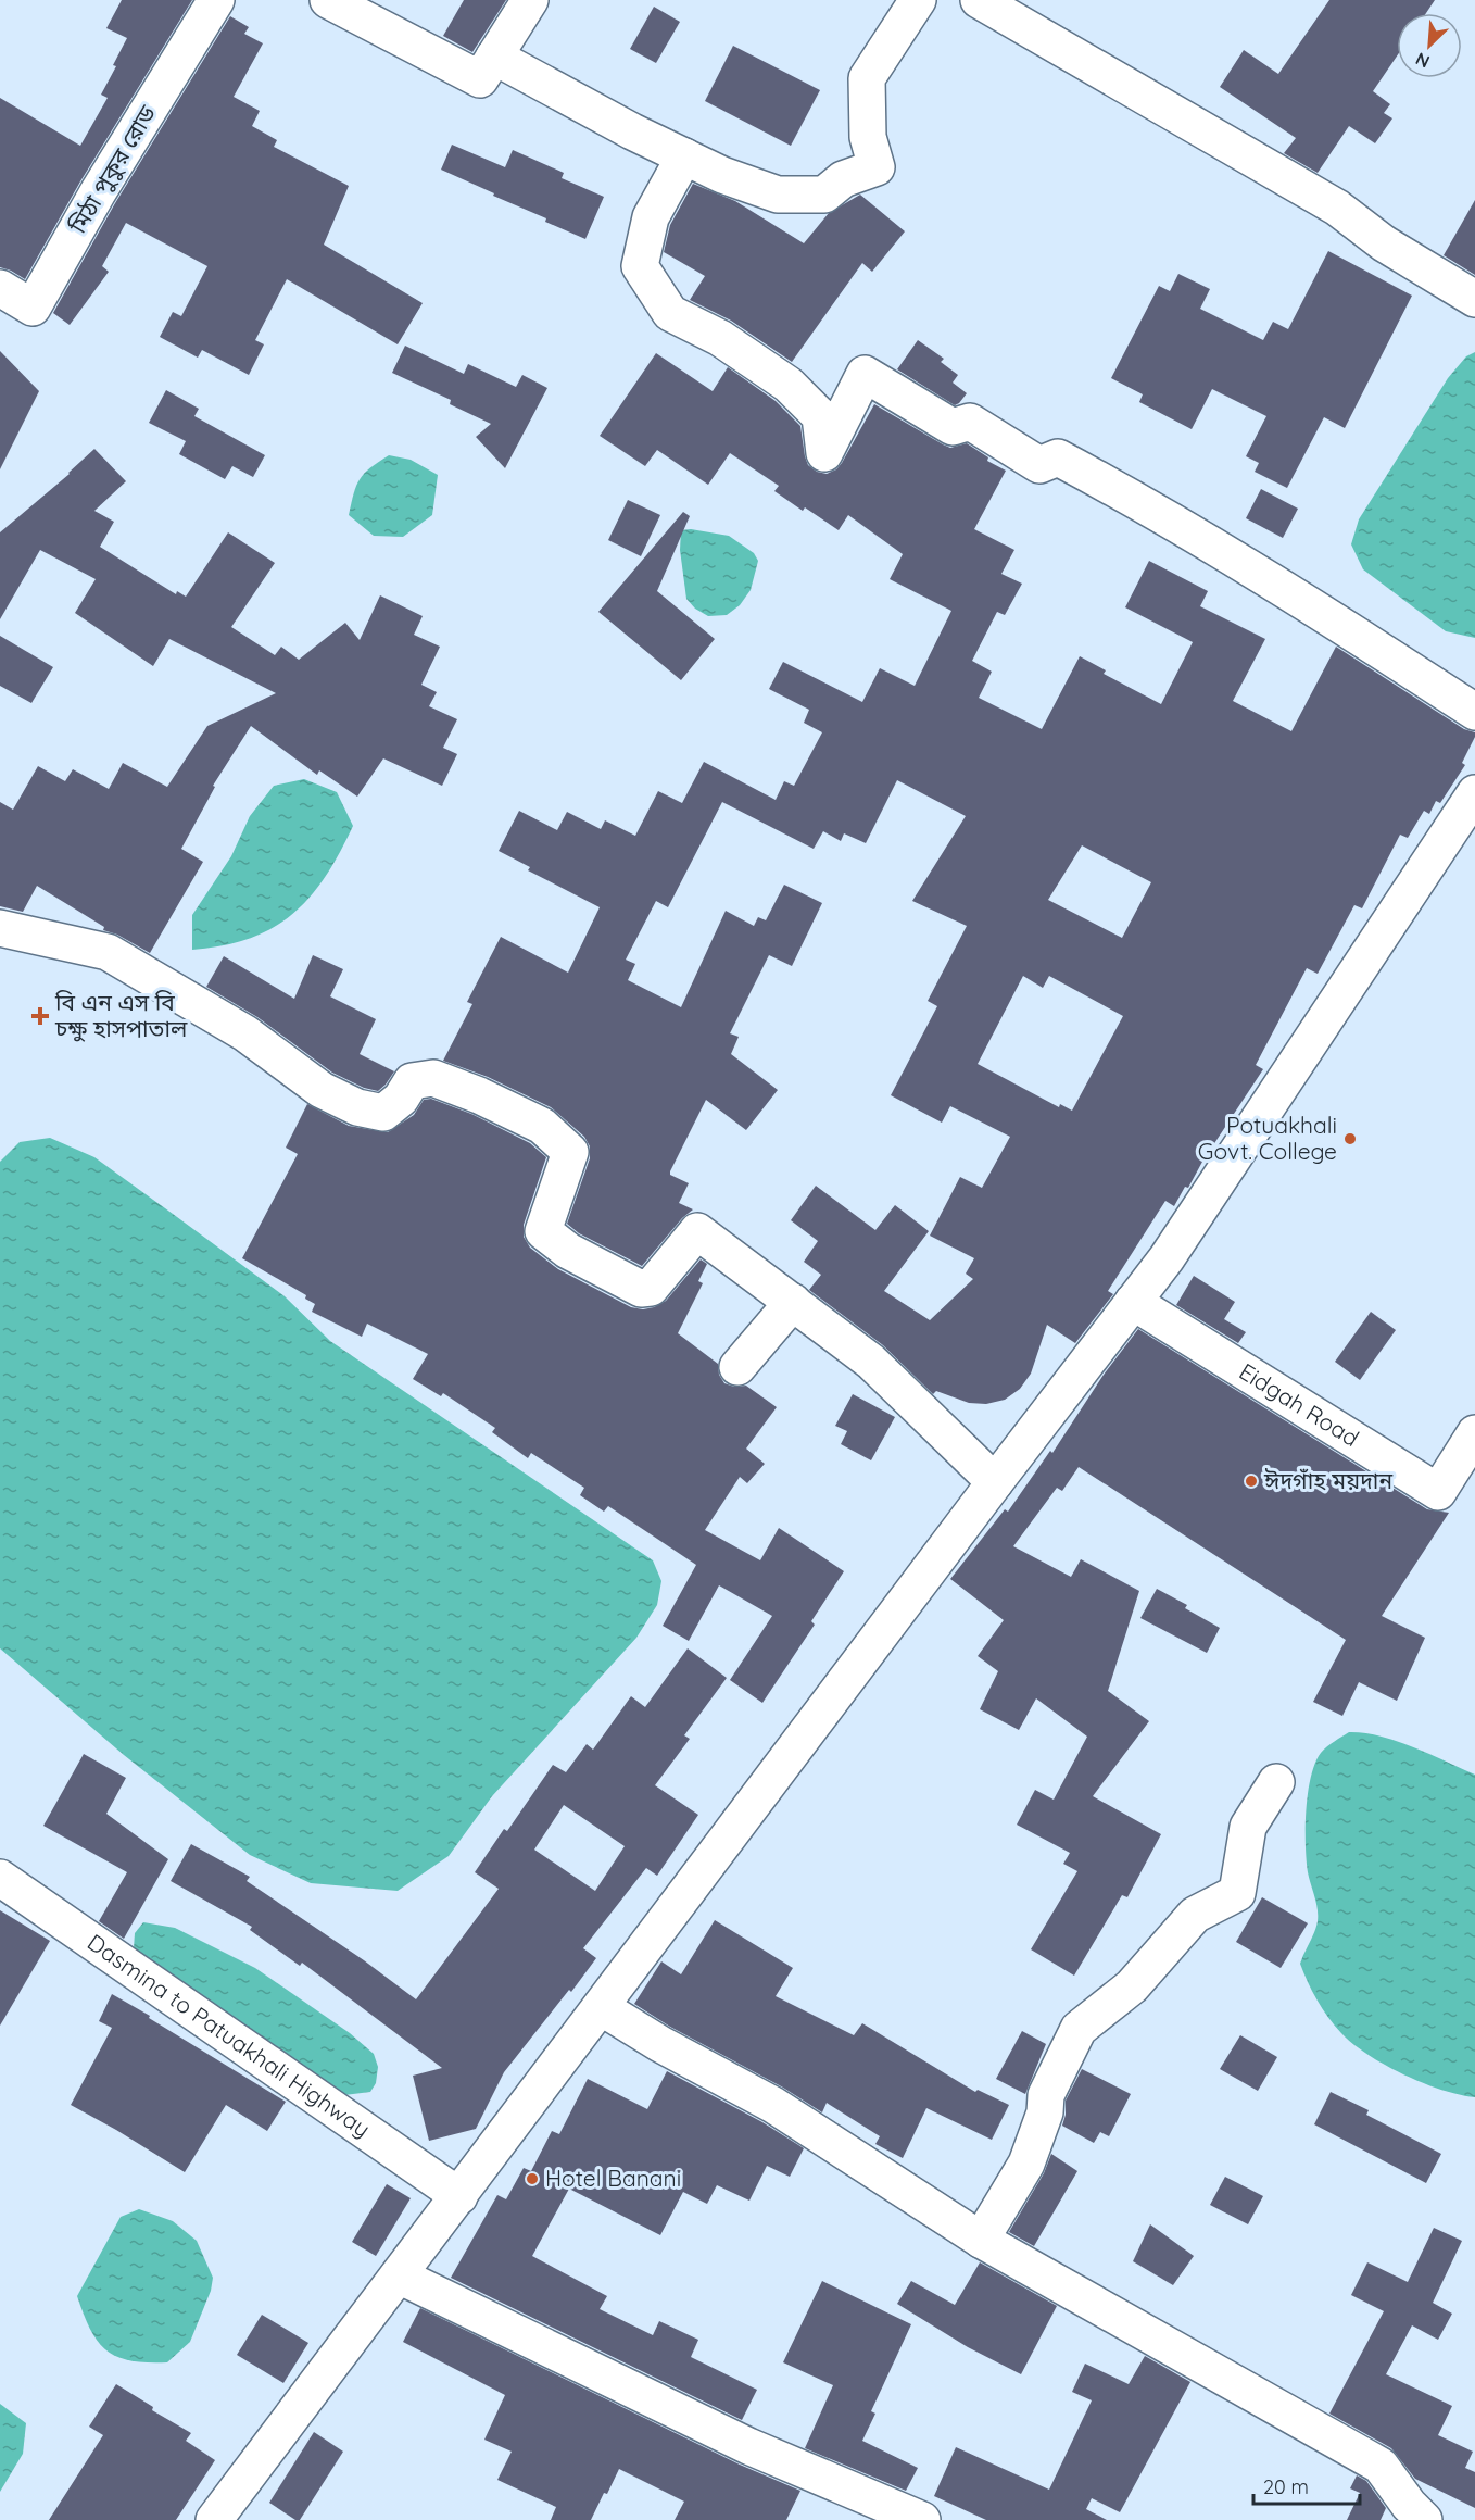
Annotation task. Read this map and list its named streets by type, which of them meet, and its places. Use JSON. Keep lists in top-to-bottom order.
{
  "streets": {
    "street": ["মিঠা পুকুর রোড", "Eidgah Road", "Dasmina to Patuakhali Highway"]
  },
  "places": {
    "health": ["বি এন এস বি চক্ষু হাসপাতাল"],
    "other": ["Potuakhali Govt. College", "ঈদগাঁহ ময়দান", "Hotel Banani"]
  },
  "scale_bar": "20 m",
  "north": "bottom left"
}
